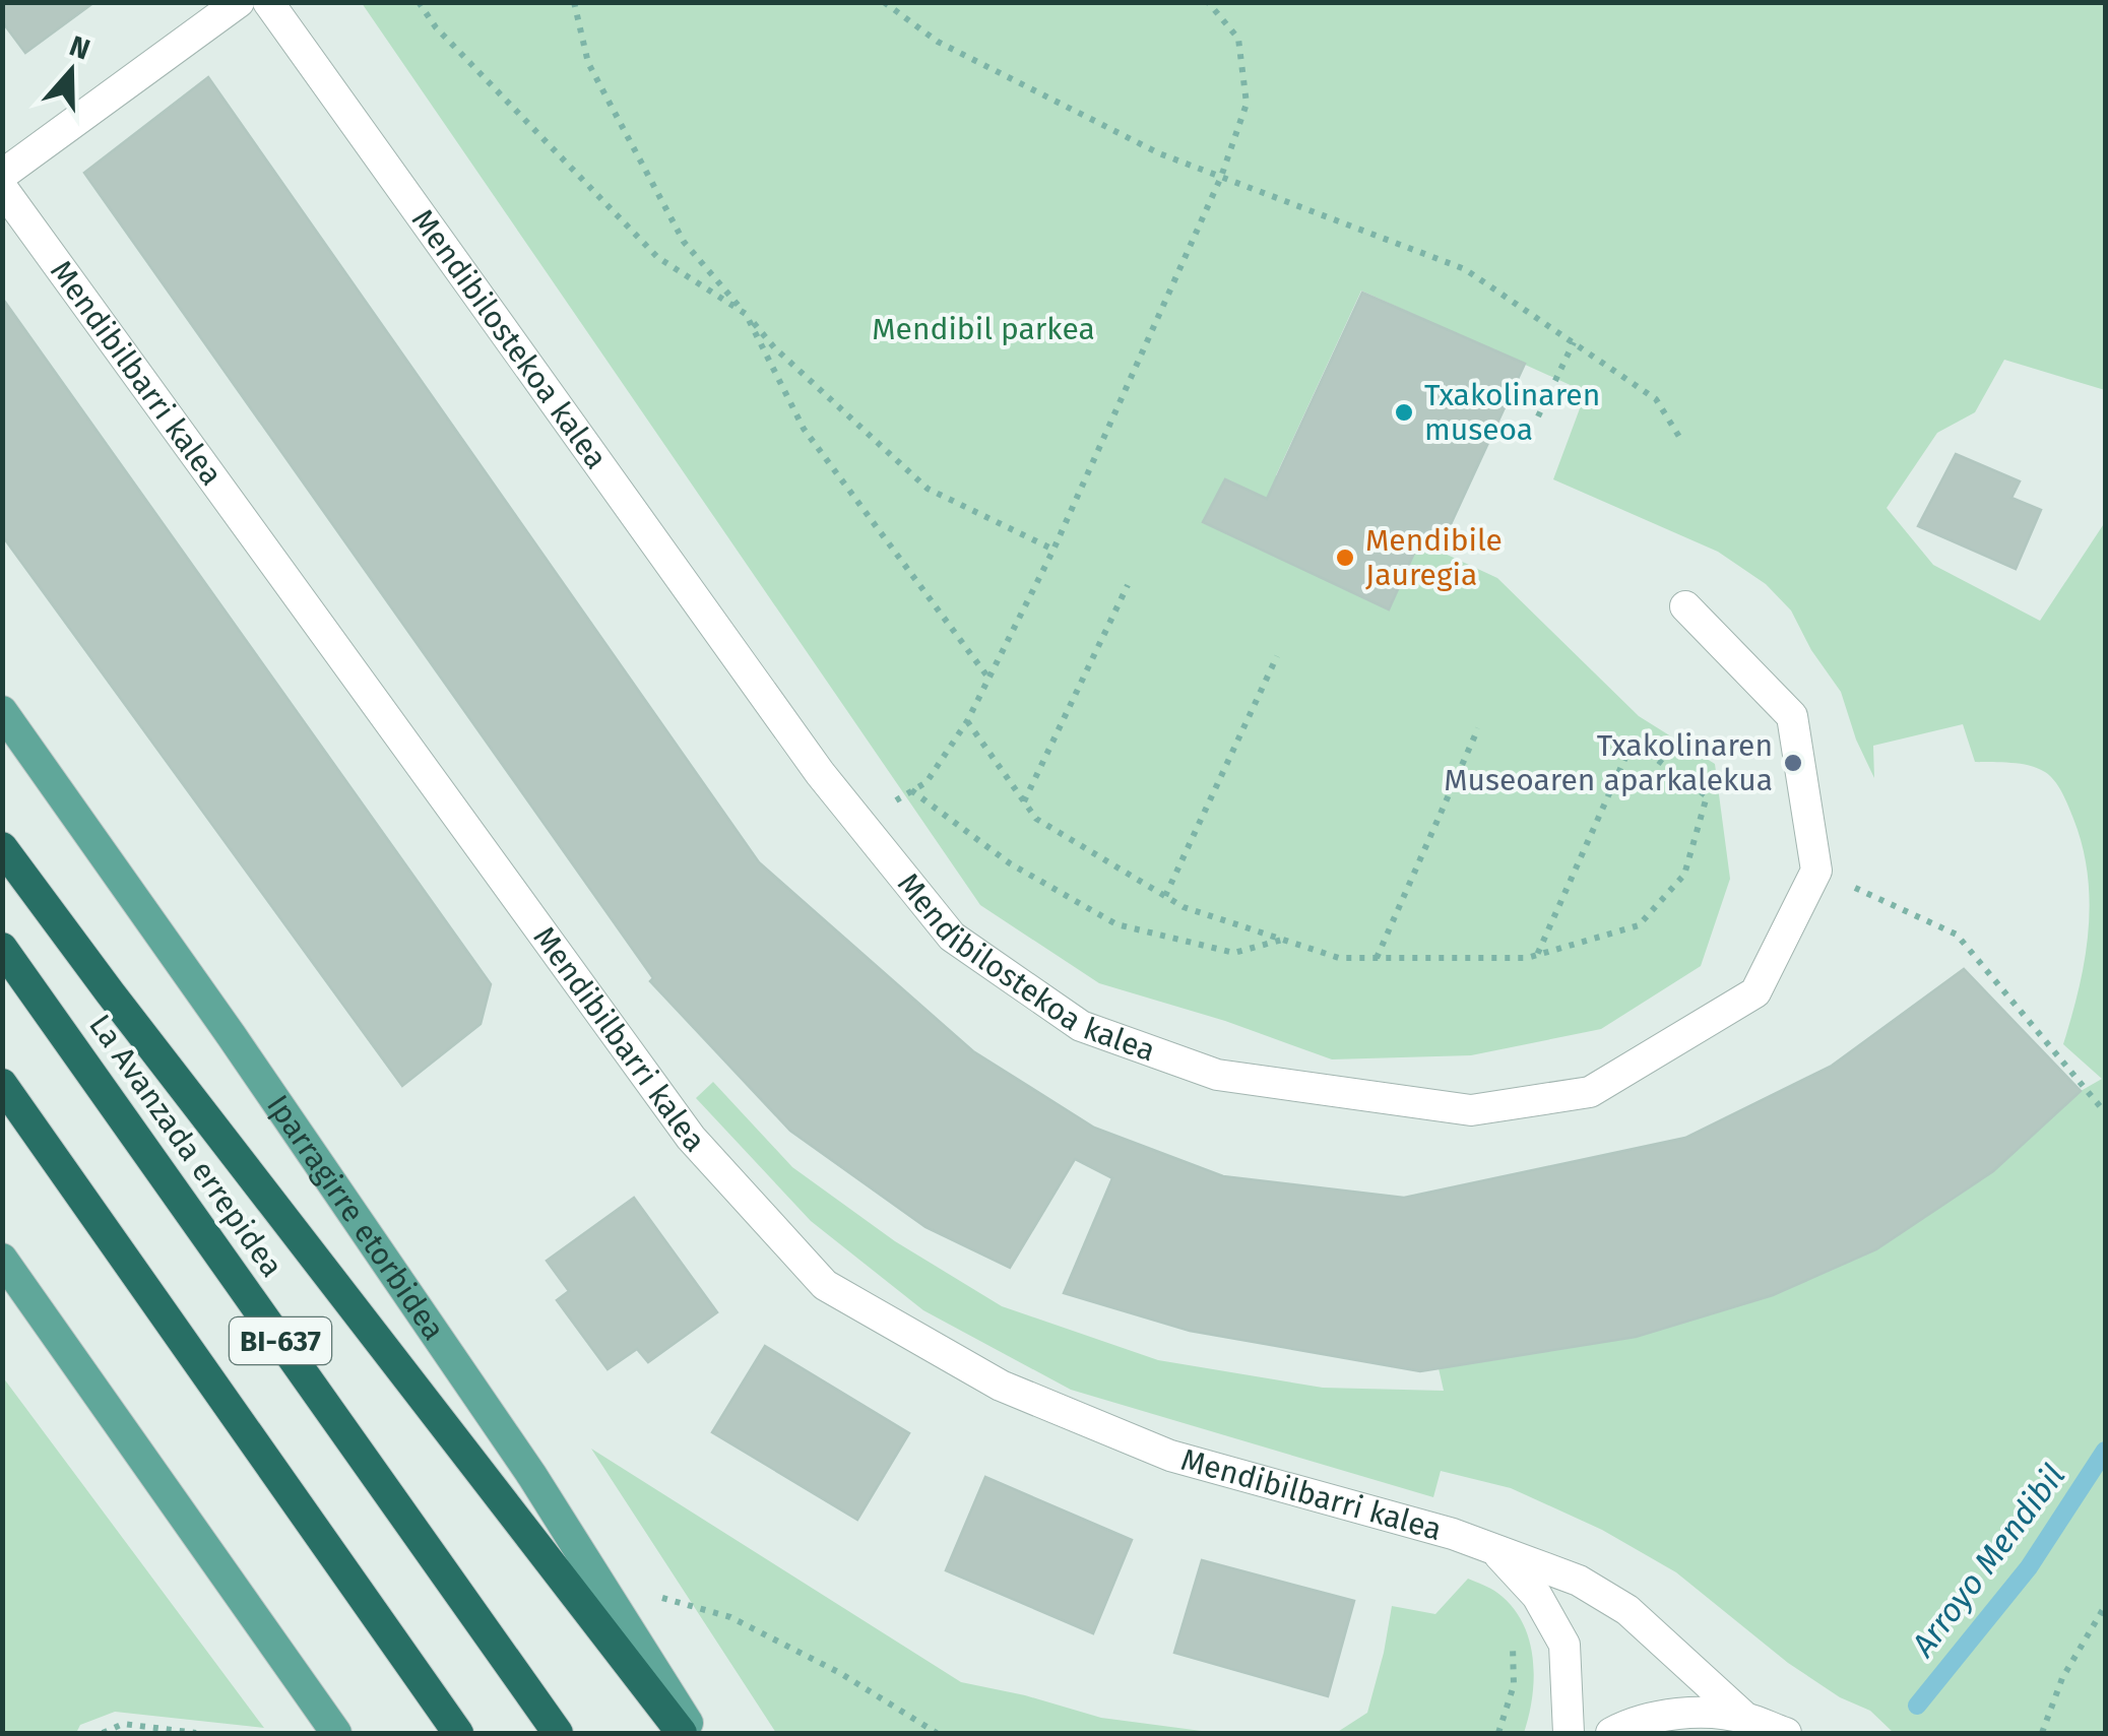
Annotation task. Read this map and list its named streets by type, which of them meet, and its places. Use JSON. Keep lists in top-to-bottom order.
{
  "streets": {
    "highway": ["La Avanzada errepidea", "BI-637"],
    "main road": ["Iparragirre etorbidea"],
    "street": ["Mendibilostekoa kalea", "Mendibilbarri kalea"]
  },
  "water": ["Arroyo Mendibil"],
  "parks": ["Mendibil parkea"],
  "places": ["Txakolinaren museoa", "Mendibile Jauregia", "Txakolinaren Museoaren aparkalekua"],
  "north": "top"
}
